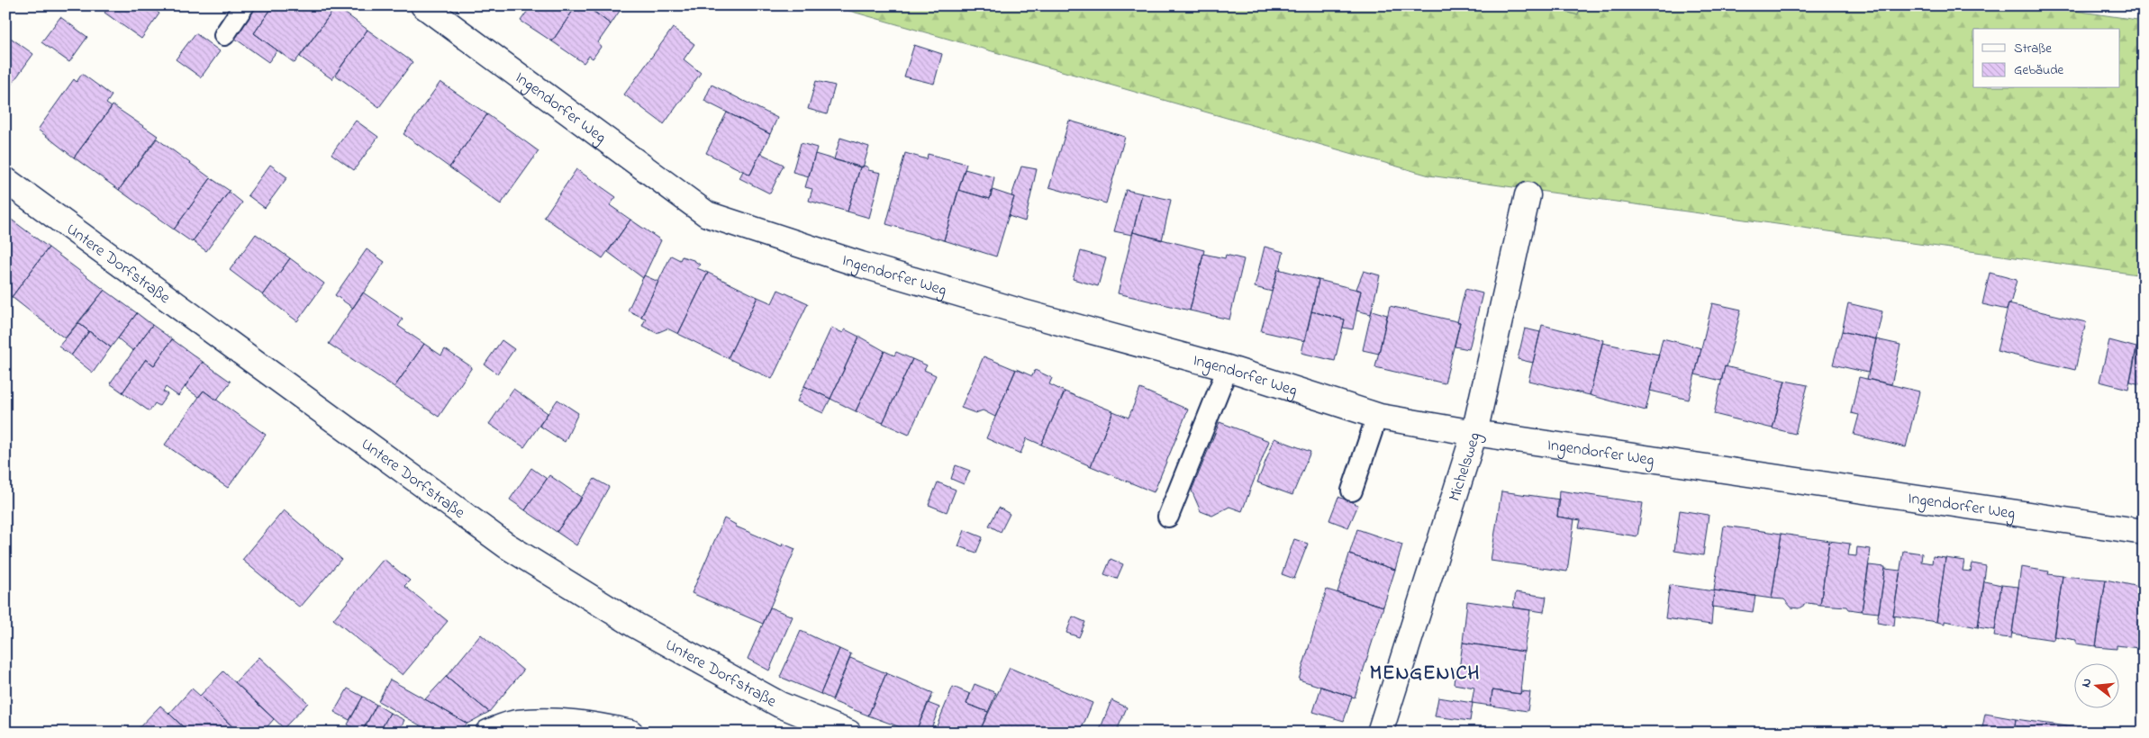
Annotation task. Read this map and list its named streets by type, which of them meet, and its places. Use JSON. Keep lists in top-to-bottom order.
{
  "streets": {
    "street": ["Ingendorfer Weg", "Untere Dorfstraße", "Michelsweg"]
  },
  "crossings": [
    ["Ingendorfer Weg", "Michelsweg"]
  ],
  "districts": ["MENGENICH"],
  "legend": ["Straße", "Gebäude"],
  "north": "left"
}
